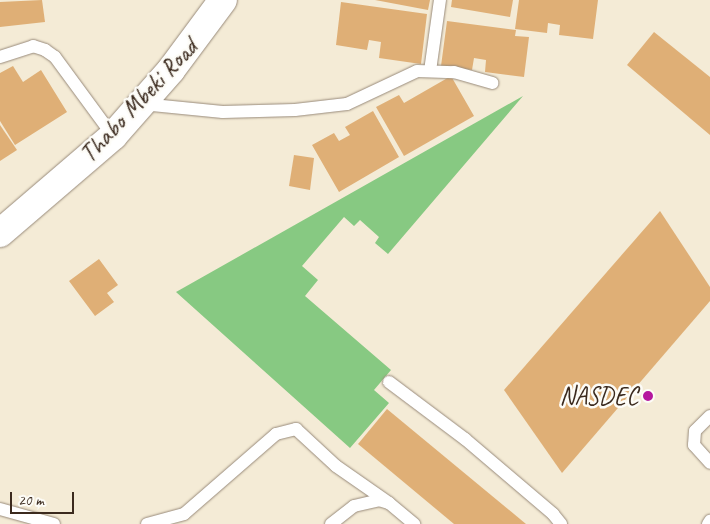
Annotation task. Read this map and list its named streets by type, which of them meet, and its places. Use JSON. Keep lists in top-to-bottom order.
{
  "streets": {
    "main road": ["Thabo Mbeki Road"]
  },
  "places": ["NASDEC"],
  "scale_bar": "20 m"
}
